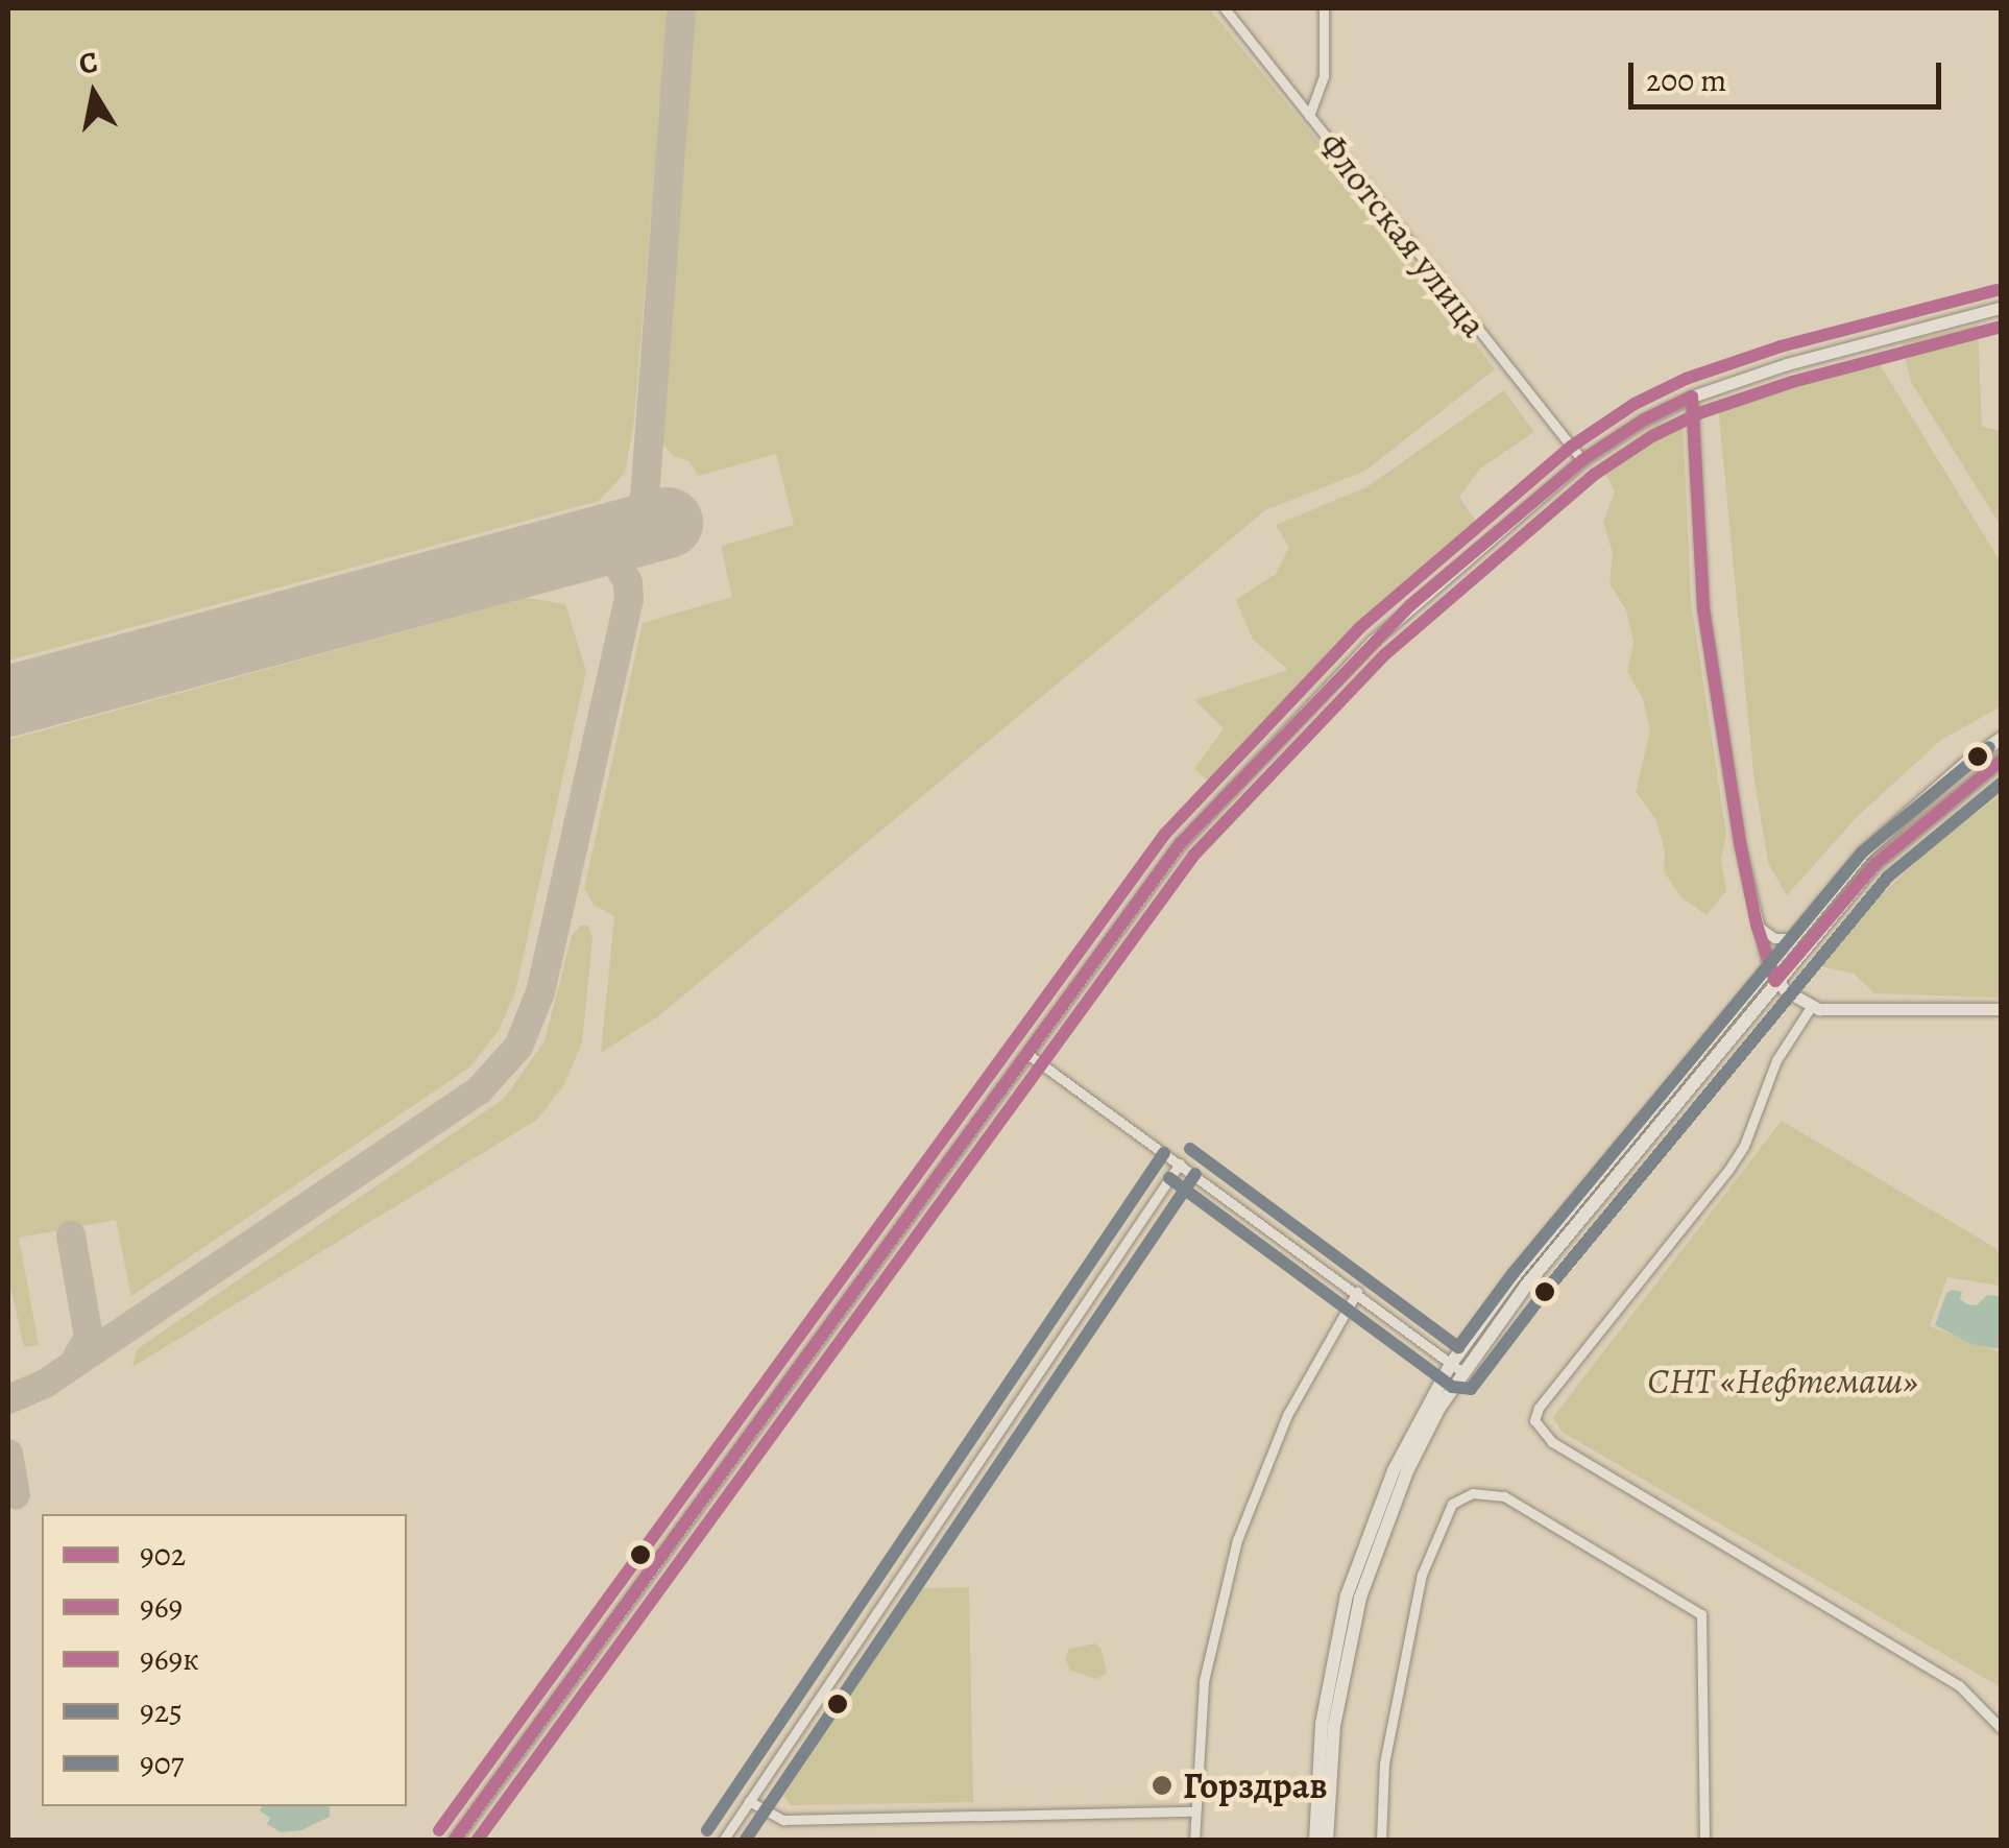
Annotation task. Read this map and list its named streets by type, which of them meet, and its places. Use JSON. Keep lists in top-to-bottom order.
{
  "streets": {
    "street": ["Флотская улица"]
  },
  "parks": ["СНТ «Нефтемаш»"],
  "places": ["Горздрав"],
  "lines": [
    "transit line 969к",
    "transit line 969",
    "transit line 902",
    "transit line 907",
    "transit line 925"
  ],
  "legend": [
    "902",
    "969",
    "969к",
    "925",
    "907"
  ],
  "scale_bar": "200 m",
  "north": "top"
}
